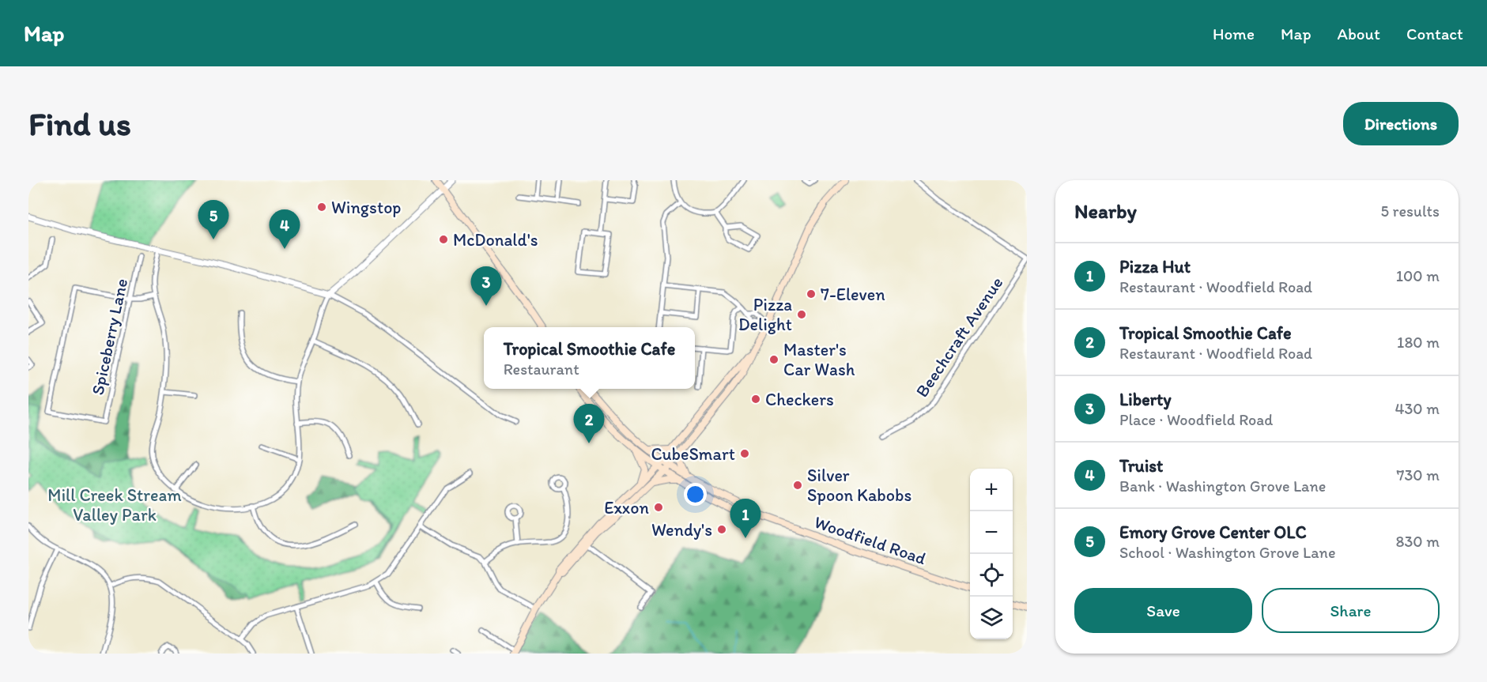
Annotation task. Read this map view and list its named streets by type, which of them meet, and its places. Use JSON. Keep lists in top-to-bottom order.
{
  "streets": {
    "main road": ["Woodfield Road"],
    "street": ["Spiceberry Lane", "Beechcraft Avenue"]
  },
  "parks": ["Mill Creek Stream Valley Park"],
  "places": [
    "Wingstop",
    "McDonald's",
    "7-Eleven",
    "Pizza Delight",
    "Master's Car Wash",
    "Checkers",
    "CubeSmart",
    "Silver Spoon Kabobs",
    "Exxon",
    "Wendy's"
  ],
  "page": {
    "header": "Map",
    "nav": [
      "Home",
      "Map",
      "About",
      "Contact"
    ],
    "buttons": [
      "Directions",
      ["Save", "Share"]
    ],
    "title": "Find us",
    "heading": ["Nearby", "5 results"],
    "pins": [
      "5",
      "4",
      "3",
      "2",
      "1"
    ],
    "list": [
      {
        "mark": "1",
        "name": "Pizza Hut",
        "note": "Restaurant · Woodfield Road",
        "value": "100 m"
      },
      {
        "mark": "2",
        "name": "Tropical Smoothie Cafe",
        "note": "Restaurant · Woodfield Road",
        "value": "180 m"
      },
      {
        "mark": "3",
        "name": "Liberty",
        "note": "Place · Woodfield Road",
        "value": "430 m"
      },
      {
        "mark": "4",
        "name": "Truist",
        "note": "Bank · Washington Grove Lane",
        "value": "730 m"
      },
      {
        "mark": "5",
        "name": "Emory Grove Center OLC",
        "note": "School · Washington Grove Lane",
        "value": "830 m"
      }
    ],
    "popup": ["Tropical Smoothie Cafe", "Restaurant"],
    "map_buttons": ["+", "−"]
  }
}
